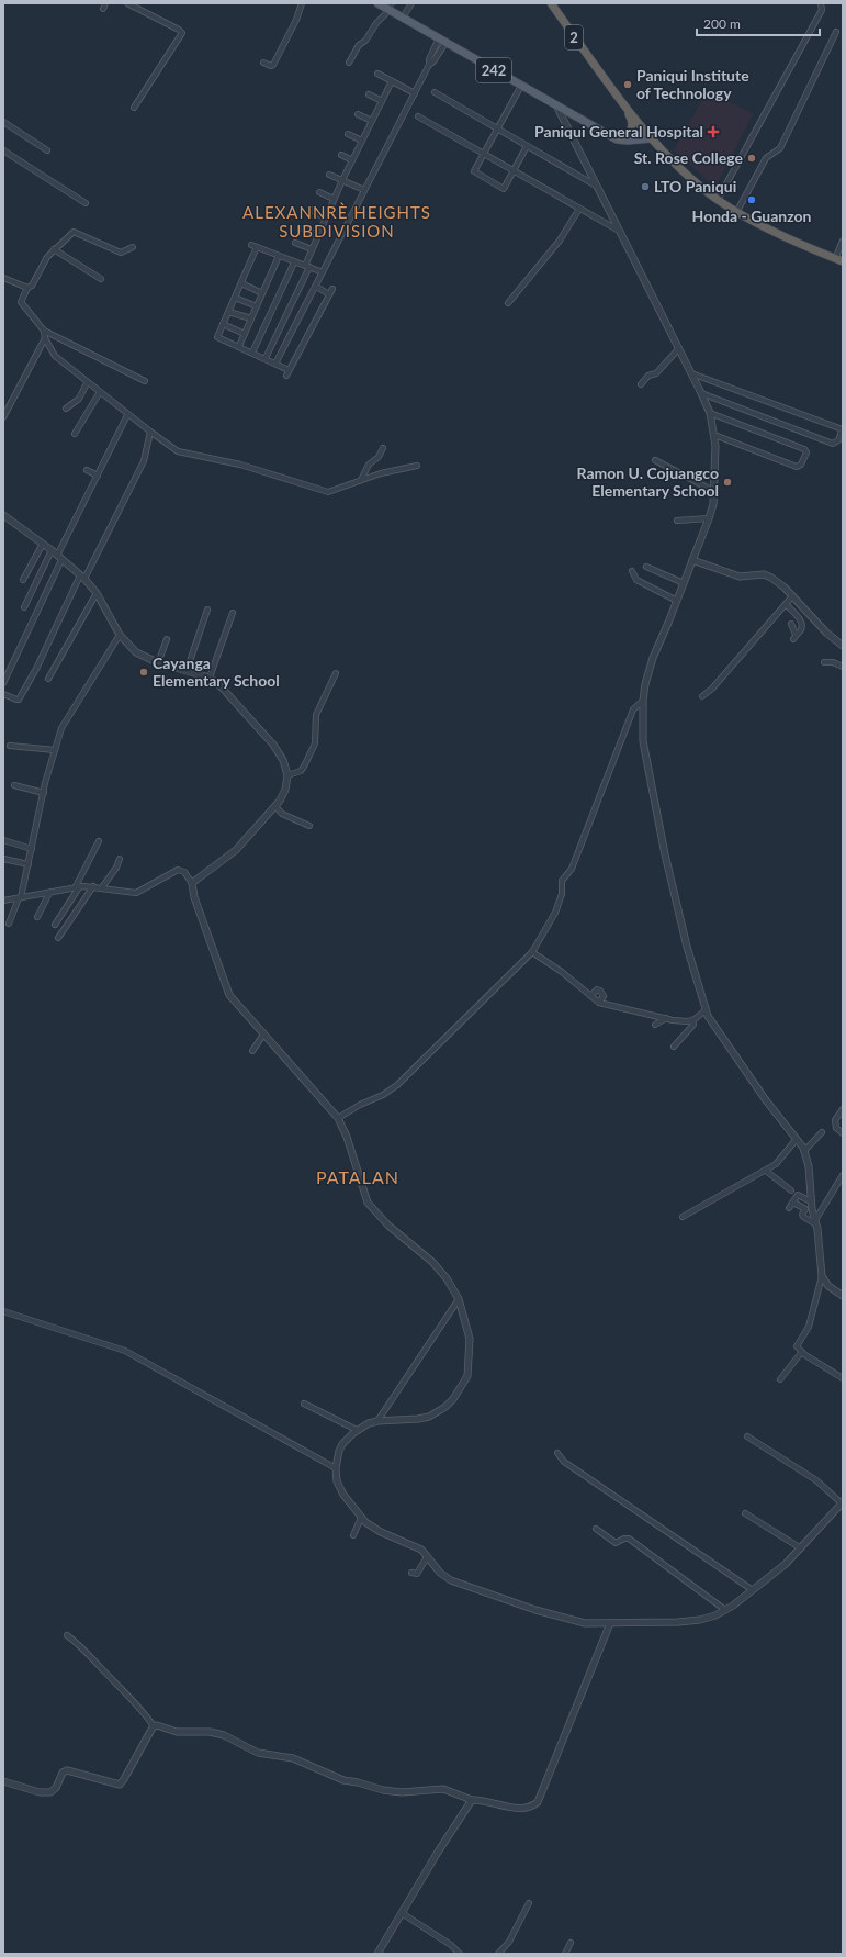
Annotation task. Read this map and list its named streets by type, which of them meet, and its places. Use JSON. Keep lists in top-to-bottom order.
{
  "streets": {
    "highway": ["2"],
    "main road": ["242"]
  },
  "districts": ["ALEXANNRÈ HEIGHTS SUBDIVISION", "PATALAN"],
  "places": {
    "other": [
      "Paniqui Institute of Technology",
      "St. Rose College",
      "LTO Paniqui",
      "Honda - Guanzon",
      "Ramon U. Cojuangco Elementary School",
      "Cayanga Elementary School"
    ],
    "health": ["Paniqui General Hospital"]
  },
  "scale_bar": "200 m"
}
